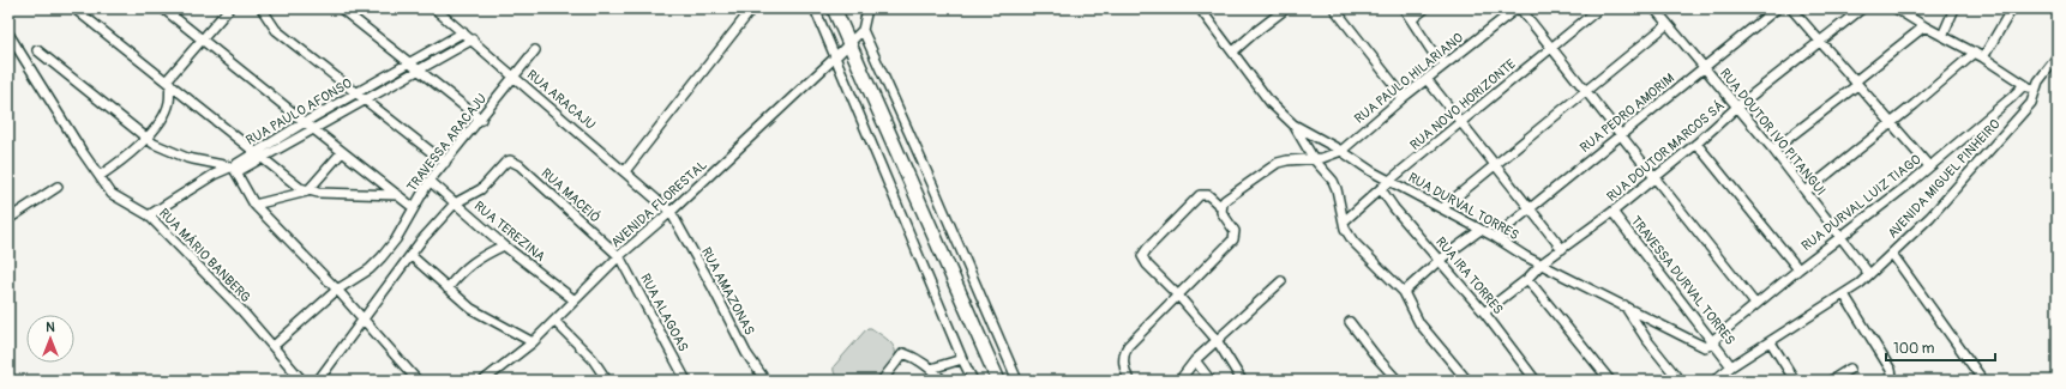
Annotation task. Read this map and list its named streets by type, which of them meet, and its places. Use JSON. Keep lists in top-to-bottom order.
{
  "streets": {
    "street": [
      "RUA PAULO HILARIANO",
      "RUA ARACAJU",
      "RUA NOVO HORIZONTE",
      "RUA PAULO AFONSO",
      "RUA PEDRO AMORIM",
      "RUA DOUTOR IVO PITANGUI",
      "TRAVESSA ARACAJU",
      "RUA DOUTOR MARCOS SÁ",
      "AVENIDA MIGUEL PINHEIRO",
      "RUA MACEIÓ",
      "RUA DURVAL LUIZ TIAGO",
      "AVENIDA FLORESTAL",
      "RUA DURVAL TORRES",
      "RUA TEREZINA",
      "RUA MÁRIO BANBERG",
      "RUA IRA TORRES",
      "TRAVESSA DURVAL TORRES",
      "RUA AMAZONAS",
      "RUA ALAGOAS"
    ]
  },
  "crossings": [
    ["RUA PAULO HILARIANO", "RUA DURVAL TORRES"],
    ["RUA ARACAJU", "RUA PAULO AFONSO"],
    ["RUA ARACAJU", "TRAVESSA ARACAJU"],
    ["RUA ARACAJU", "AVENIDA FLORESTAL"],
    ["RUA ARACAJU", "RUA AMAZONAS"],
    ["RUA NOVO HORIZONTE", "RUA DURVAL TORRES"],
    ["RUA NOVO HORIZONTE", "RUA IRA TORRES"],
    ["RUA PAULO AFONSO", "RUA MÁRIO BANBERG"],
    ["RUA PEDRO AMORIM", "RUA DOUTOR IVO PITANGUI"],
    ["RUA PEDRO AMORIM", "RUA DURVAL TORRES"],
    ["RUA DOUTOR IVO PITANGUI", "RUA DOUTOR MARCOS SÁ"],
    ["RUA DOUTOR IVO PITANGUI", "AVENIDA MIGUEL PINHEIRO"],
    ["RUA DOUTOR IVO PITANGUI", "RUA DURVAL LUIZ TIAGO"],
    ["TRAVESSA ARACAJU", "RUA TEREZINA"],
    ["TRAVESSA ARACAJU", "RUA MÁRIO BANBERG"],
    ["RUA DOUTOR MARCOS SÁ", "RUA DURVAL TORRES"],
    ["RUA DOUTOR MARCOS SÁ", "RUA IRA TORRES"],
    ["RUA DOUTOR MARCOS SÁ", "TRAVESSA DURVAL TORRES"],
    ["AVENIDA MIGUEL PINHEIRO", "TRAVESSA DURVAL TORRES"],
    ["RUA MACEIÓ", "AVENIDA FLORESTAL"],
    ["RUA MACEIÓ", "RUA TEREZINA"],
    ["RUA MACEIÓ", "RUA ALAGOAS"],
    ["RUA DURVAL LUIZ TIAGO", "RUA DURVAL TORRES"],
    ["RUA DURVAL LUIZ TIAGO", "TRAVESSA DURVAL TORRES"],
    ["AVENIDA FLORESTAL", "RUA TEREZINA"],
    ["AVENIDA FLORESTAL", "RUA AMAZONAS"],
    ["AVENIDA FLORESTAL", "RUA ALAGOAS"],
    ["RUA DURVAL TORRES", "TRAVESSA DURVAL TORRES"]
  ],
  "scale_bar": "100 m",
  "north": "top"
}
